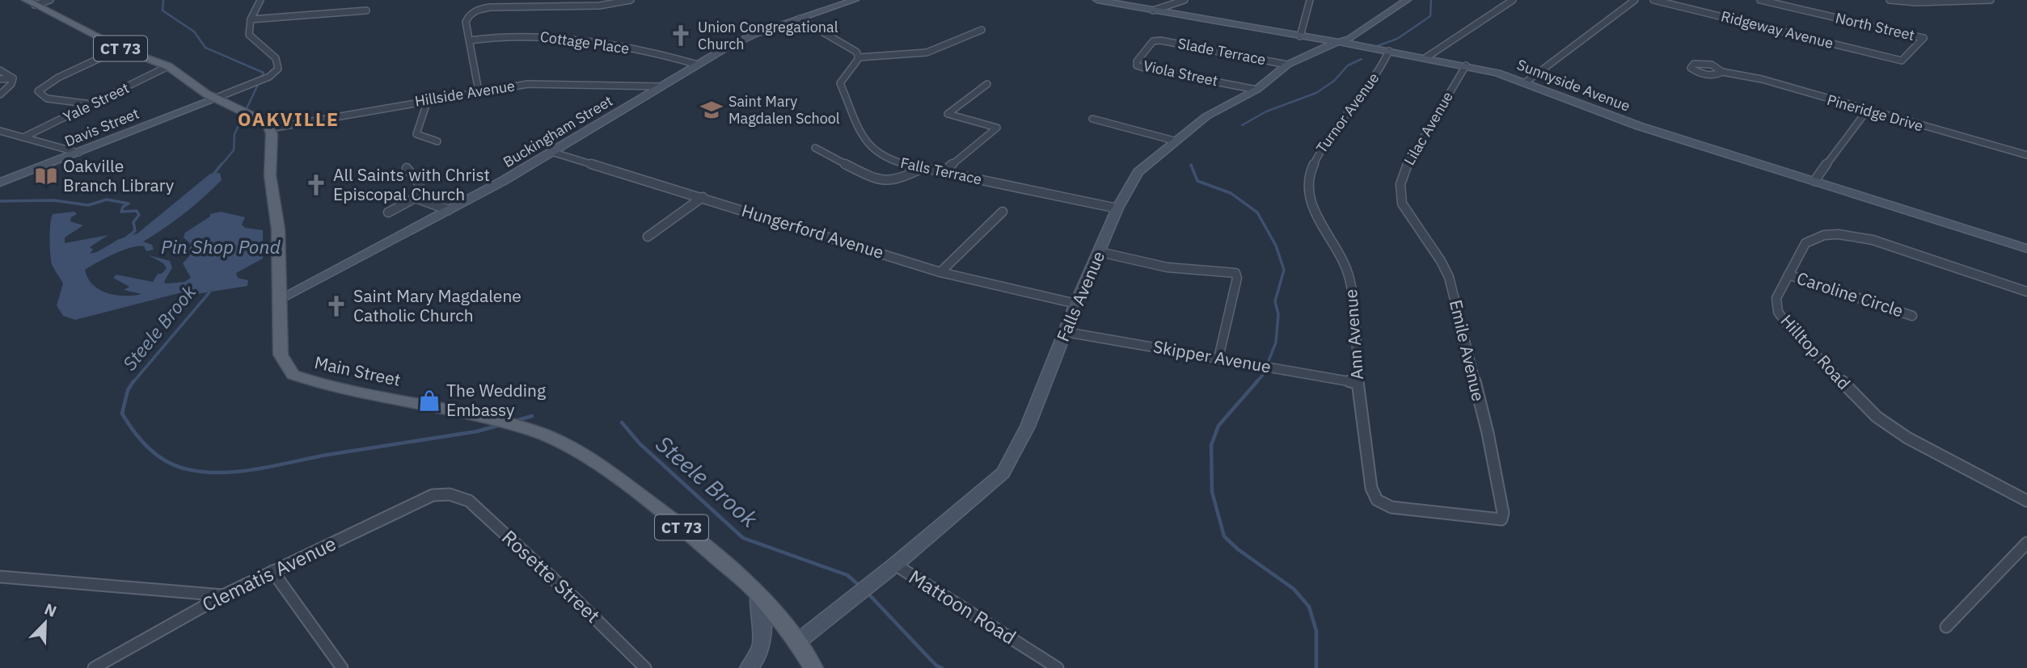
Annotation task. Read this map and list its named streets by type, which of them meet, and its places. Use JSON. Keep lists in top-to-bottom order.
{
  "streets": {
    "main road": [
      "CT 73",
      "Sunnyside Avenue",
      "Davis Street",
      "Buckingham Street",
      "Falls Avenue",
      "Main Street"
    ],
    "street": [
      "North Street",
      "Ridgeway Avenue",
      "Cottage Place",
      "Slade Terrace",
      "Viola Street",
      "Hillside Avenue",
      "Yale Street",
      "Turnor Avenue",
      "Pineridge Drive",
      "Lilac Avenue",
      "Falls Terrace",
      "Hungerford Avenue",
      "Caroline Circle",
      "Ann Avenue",
      "Emile Avenue",
      "Hilltop Road",
      "Skipper Avenue",
      "Clematis Avenue",
      "Rosette Street",
      "Mattoon Road"
    ]
  },
  "crossings": [
    ["North Street", "Ridgeway Avenue"],
    ["Cottage Place", "Buckingham Street"],
    ["CT 73", "Hillside Avenue"],
    ["CT 73", "Yale Street"],
    ["CT 73", "Davis Street"],
    ["CT 73", "Falls Avenue"],
    ["CT 73", "Main Street"],
    ["Slade Terrace", "Viola Street"],
    ["Slade Terrace", "Falls Avenue"],
    ["Viola Street", "Falls Avenue"],
    ["Sunnyside Avenue", "Turnor Avenue"],
    ["Sunnyside Avenue", "Lilac Avenue"],
    ["Sunnyside Avenue", "Falls Avenue"],
    ["Hillside Avenue", "Buckingham Street"],
    ["Hillside Avenue", "Main Street"],
    ["Yale Street", "Davis Street"],
    ["Turnor Avenue", "Ann Avenue"],
    ["Lilac Avenue", "Emile Avenue"],
    ["Buckingham Street", "Hungerford Avenue"],
    ["Buckingham Street", "Main Street"],
    ["Falls Terrace", "Falls Avenue"],
    ["Hungerford Avenue", "Falls Avenue"],
    ["Caroline Circle", "Hilltop Road"],
    ["Falls Avenue", "Skipper Avenue"],
    ["Falls Avenue", "Mattoon Road"],
    ["Ann Avenue", "Emile Avenue"],
    ["Ann Avenue", "Skipper Avenue"],
    ["Clematis Avenue", "Rosette Street"]
  ],
  "districts": ["OAKVILLE"],
  "water": ["Pin Shop Pond", "Steele Brook"],
  "places": {
    "church": ["Union Congregational Church", "All Saints with Christ Episcopal Church", "Saint Mary Magdalene Catholic Church"],
    "school or university": ["Saint Mary Magdalen School"],
    "library": ["Oakville Branch Library"],
    "shop": ["The Wedding Embassy"]
  },
  "north": "top right"
}
